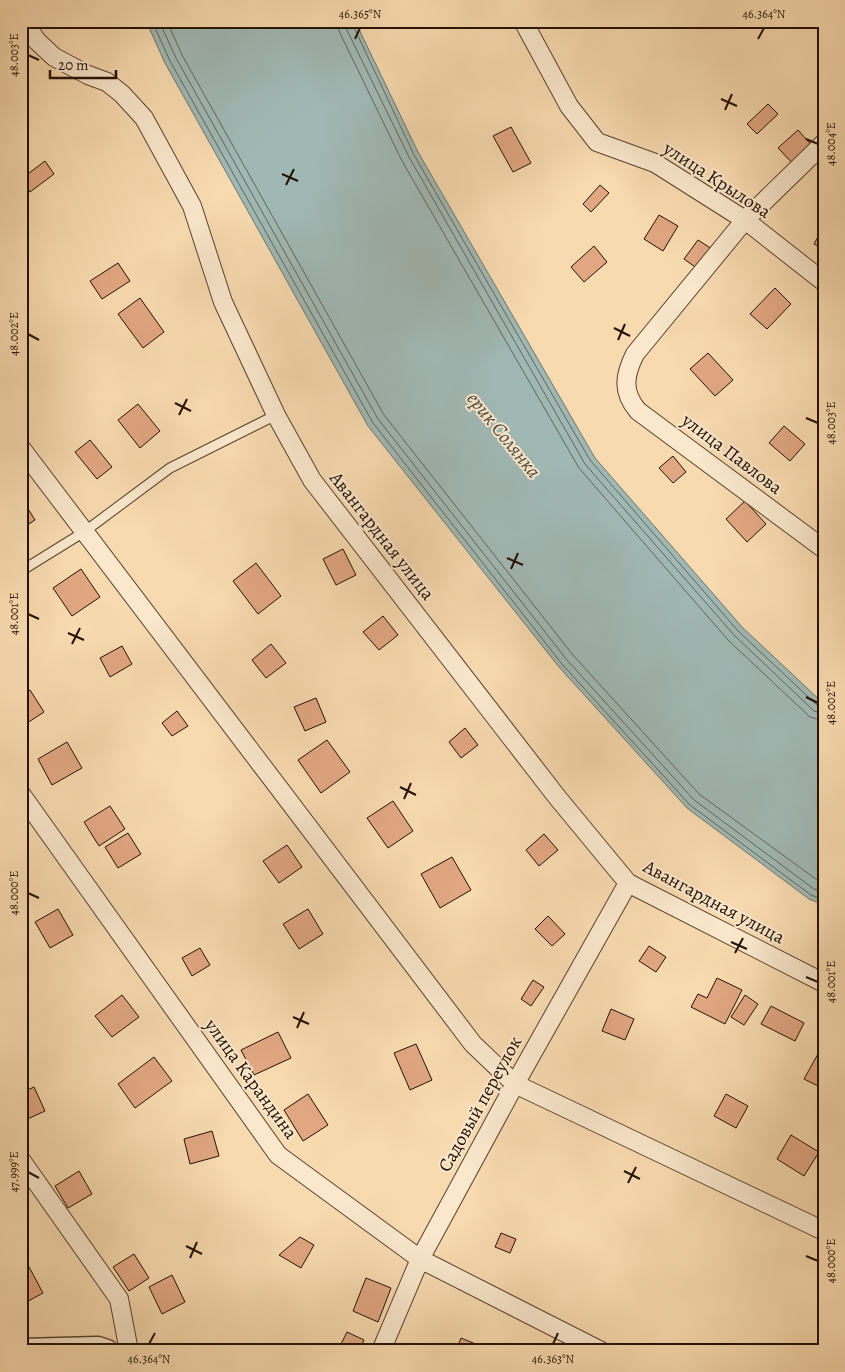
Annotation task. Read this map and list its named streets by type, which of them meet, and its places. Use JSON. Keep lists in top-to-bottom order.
{
  "streets": {
    "street": [
      "улица Крылова",
      "улица Павлова",
      "Авангардная улица",
      "улица Карандина",
      "Садовый переулок"
    ]
  },
  "crossings": [
    ["улица Крылова", "улица Павлова"],
    ["Авангардная улица", "Садовый переулок"],
    ["улица Карандина", "Садовый переулок"]
  ],
  "water": ["ерик Солянка"],
  "scale_bar": "20 m",
  "coordinates": [
    "46.365°N",
    "46.364°N",
    "48.003°E",
    "48.004°E",
    "48.002°E",
    "48.001°E",
    "48.000°E",
    "47.999°E",
    "46.363°N"
  ]
}
